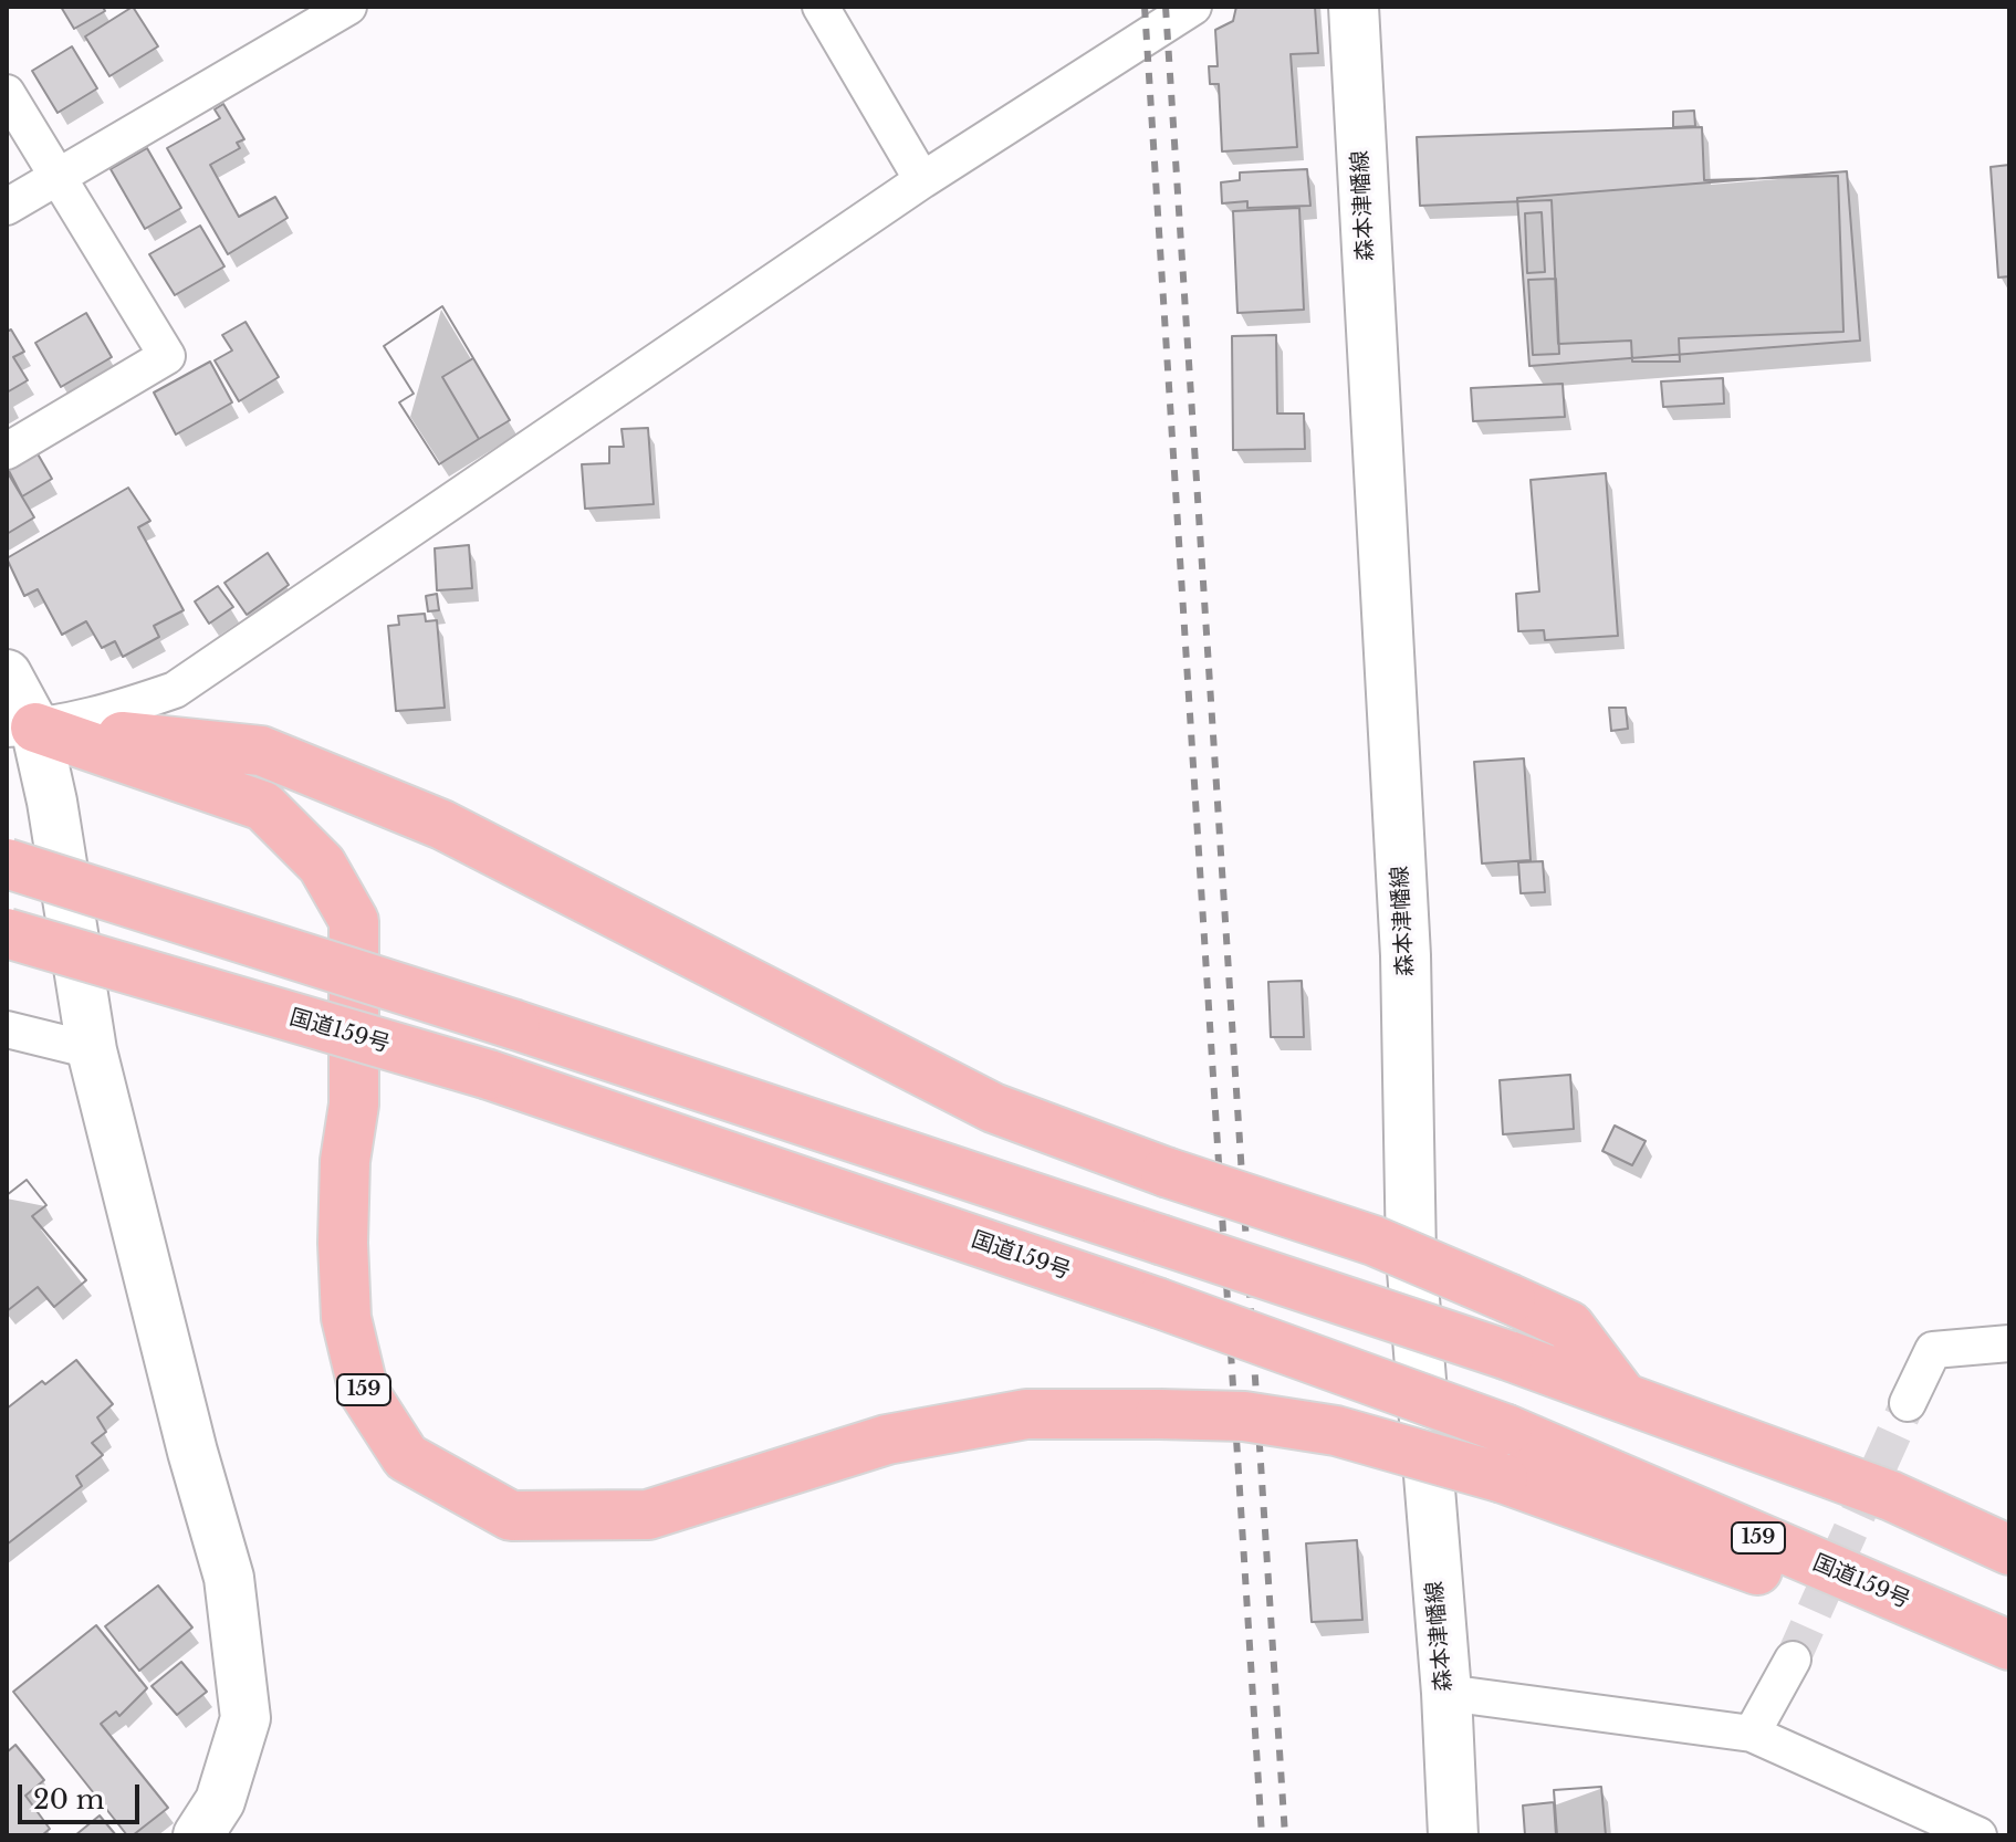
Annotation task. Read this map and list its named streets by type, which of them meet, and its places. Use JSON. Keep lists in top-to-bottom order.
{
  "streets": {
    "highway": ["国道159号", "159"],
    "main road": ["森本津幡線"]
  },
  "scale_bar": "20 m"
}
